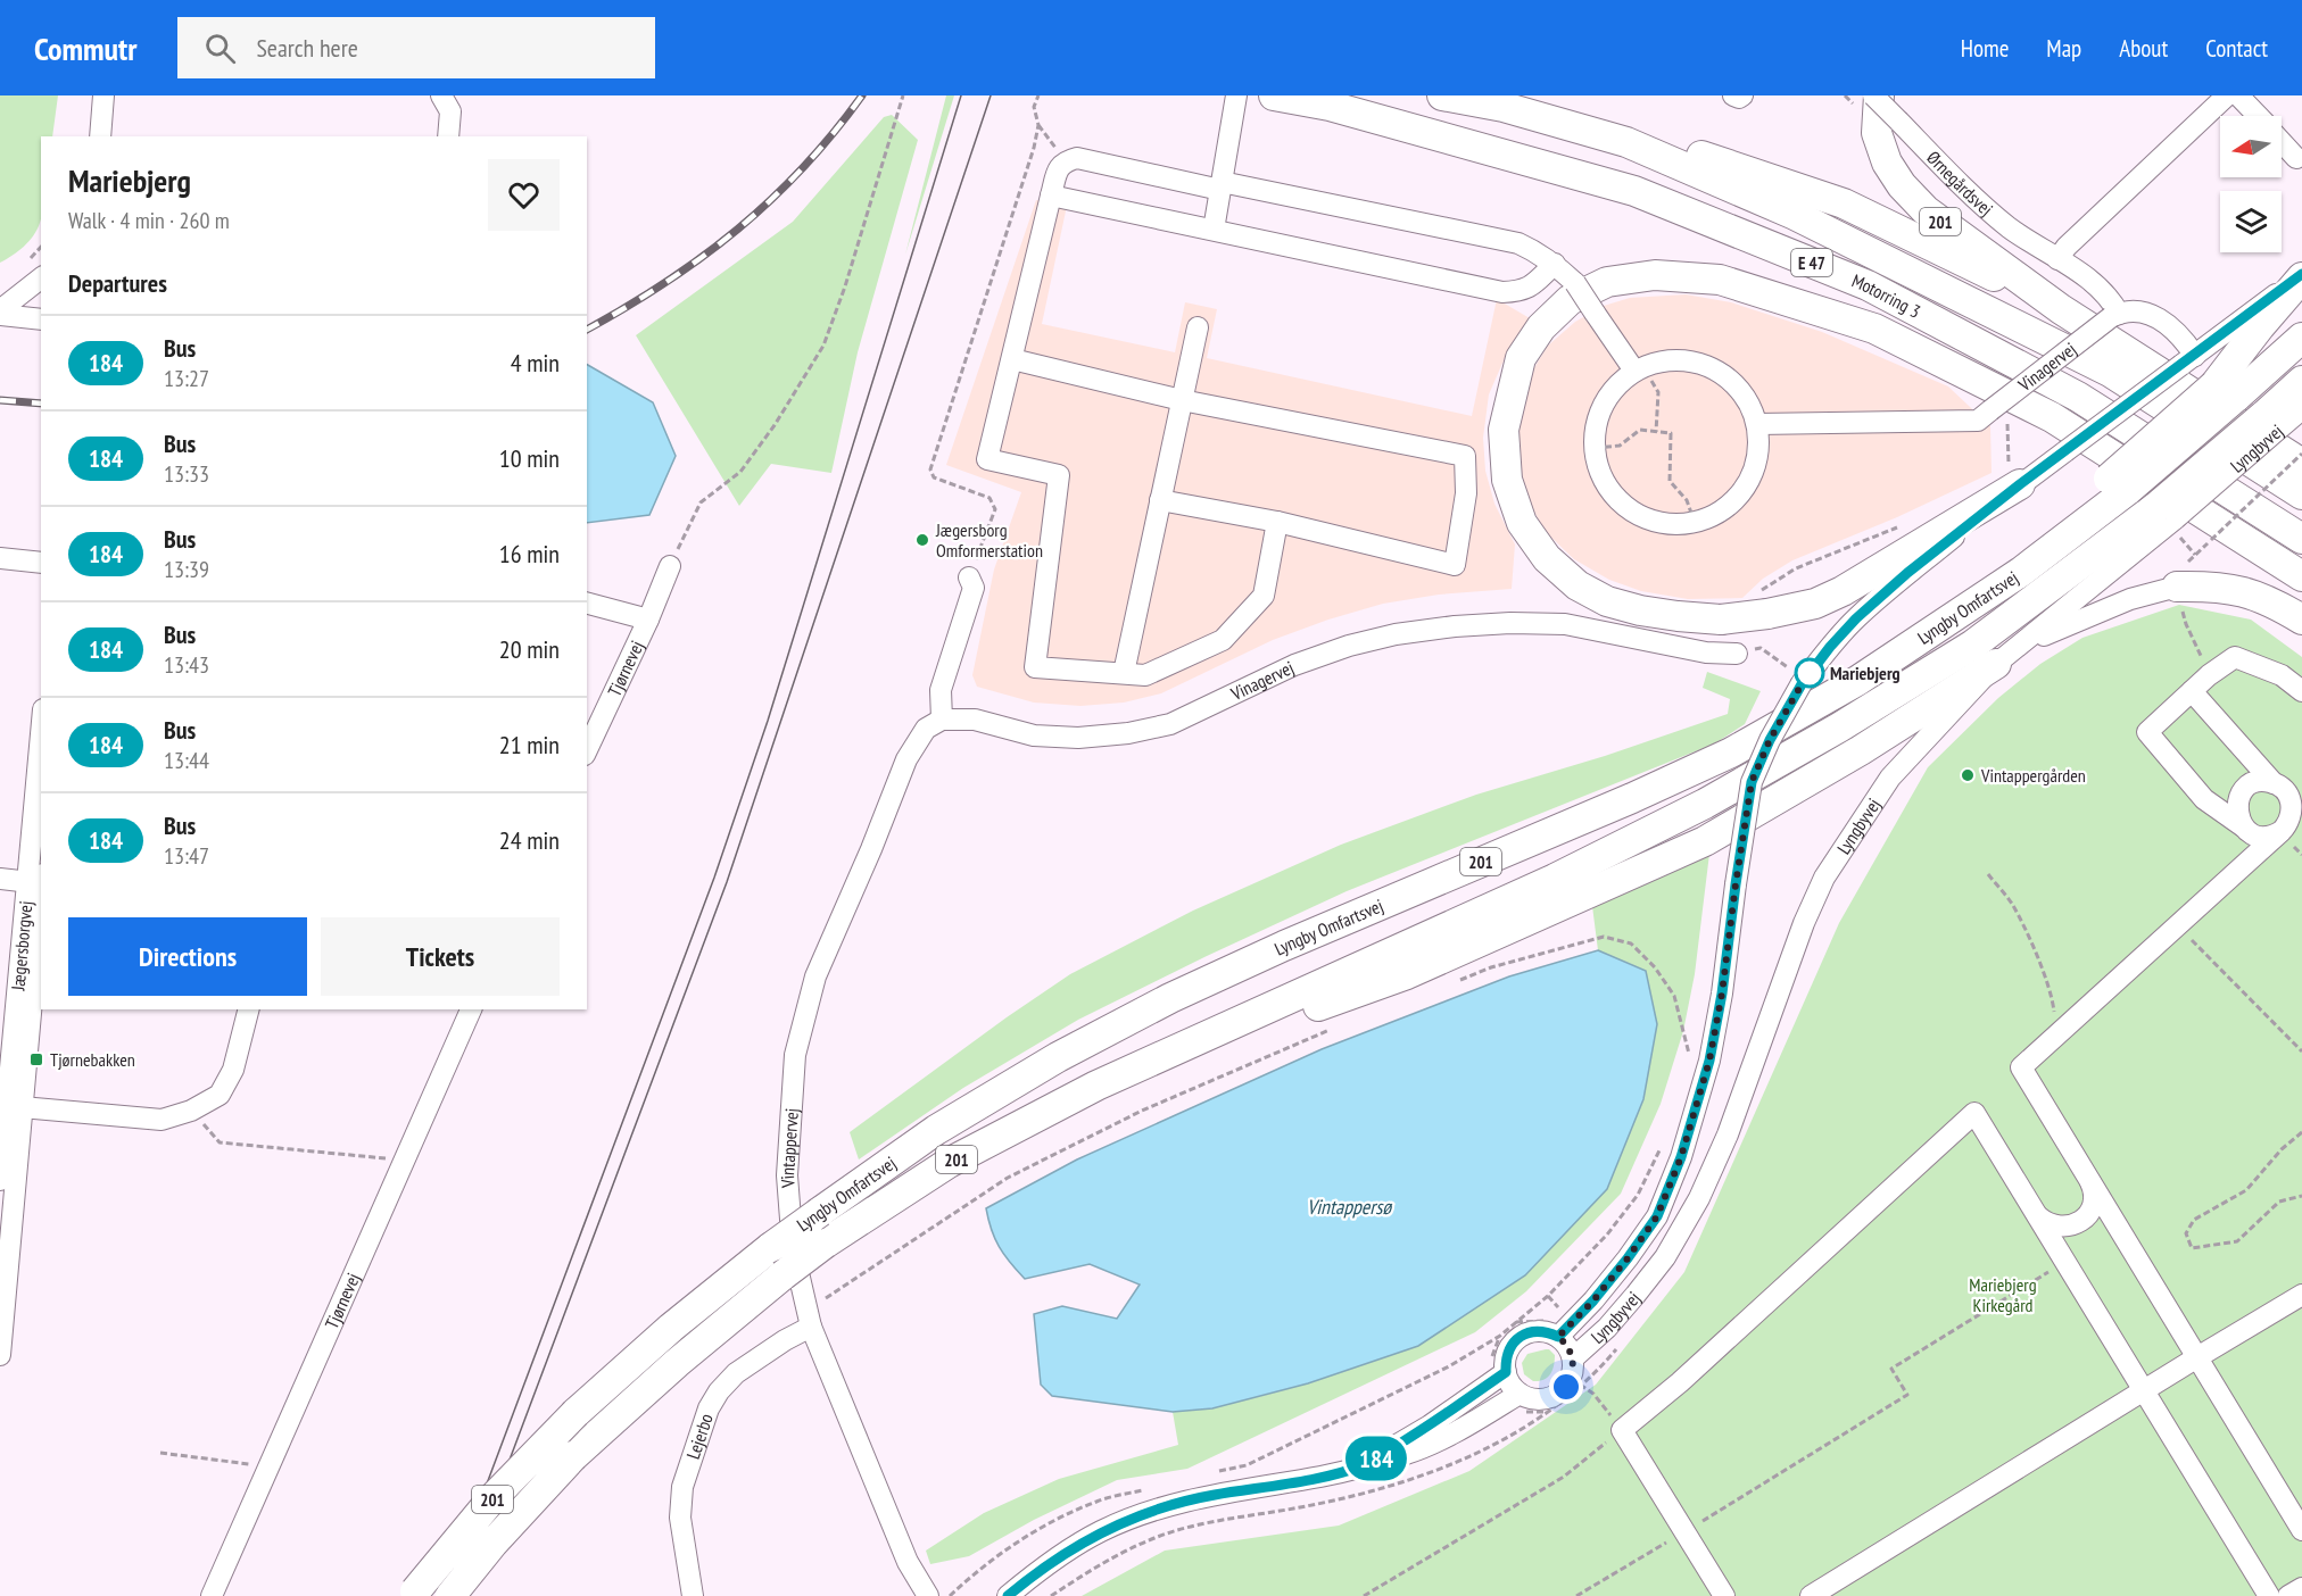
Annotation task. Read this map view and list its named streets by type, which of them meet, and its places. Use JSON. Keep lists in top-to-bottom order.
{
  "streets": {
    "highway": [
      "201",
      "E 47",
      "Motorring 3",
      "Lyngby Omfartsvej"
    ],
    "street": [
      "Ørnegårdsvej",
      "Vinagervej",
      "Lyngbyvej",
      "Tjørnevej",
      "Jægersborgvej",
      "Vintappervej",
      "Lejerbo"
    ]
  },
  "crossings": [
    ["Ørnegårdsvej", "Vinagervej"],
    ["201", "Lyngby Omfartsvej"],
    ["Vinagervej", "Vintappervej"],
    ["Lyngbyvej", "Lyngby Omfartsvej"],
    ["Vintappervej", "Lejerbo"]
  ],
  "water": ["Vintappersø"],
  "parks": ["Mariebjerg Kirkegård"],
  "places": {
    "other": ["Jægersborg Omformerstation", "Mariebjerg", "Vintappergården"],
    "transit": ["Tjørnebakken"]
  },
  "lines": ["bus line 184"],
  "north": "left",
  "page": {
    "header": "Commutr",
    "search": "Search here",
    "nav": [
      "Home",
      "Map",
      "About",
      "Contact"
    ],
    "on_map": "184",
    "heading": [
      ["Mariebjerg", "Walk · 4 min · 260 m"],
      "Departures"
    ],
    "list": [
      {
        "mark": "184",
        "name": "Bus",
        "note": "13:27",
        "value": "4 min"
      },
      {
        "mark": "184",
        "name": "Bus",
        "note": "13:33",
        "value": "10 min"
      },
      {
        "mark": "184",
        "name": "Bus",
        "note": "13:39",
        "value": "16 min"
      },
      {
        "mark": "184",
        "name": "Bus",
        "note": "13:43",
        "value": "20 min"
      },
      {
        "mark": "184",
        "name": "Bus",
        "note": "13:44",
        "value": "21 min"
      },
      {
        "mark": "184",
        "name": "Bus",
        "note": "13:47",
        "value": "24 min"
      }
    ],
    "buttons": ["Directions", "Tickets"]
  }
}
